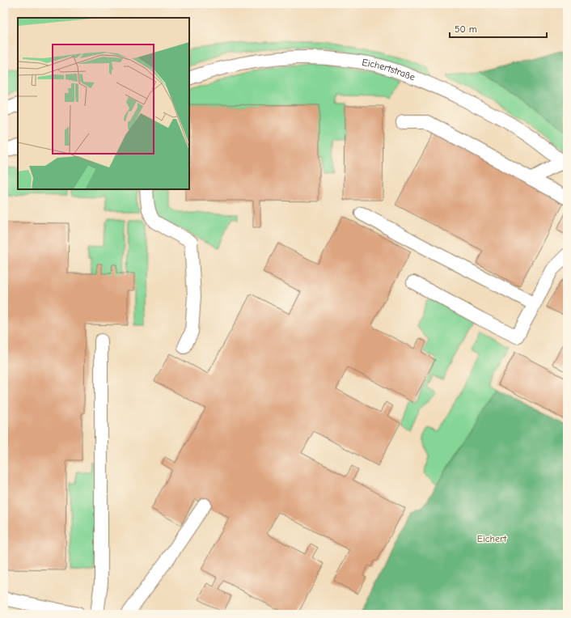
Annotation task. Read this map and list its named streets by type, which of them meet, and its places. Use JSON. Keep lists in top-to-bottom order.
{
  "streets": {
    "street": ["Eichertstraße"]
  },
  "parks": ["Eichert"],
  "scale_bar": "50 m"
}
